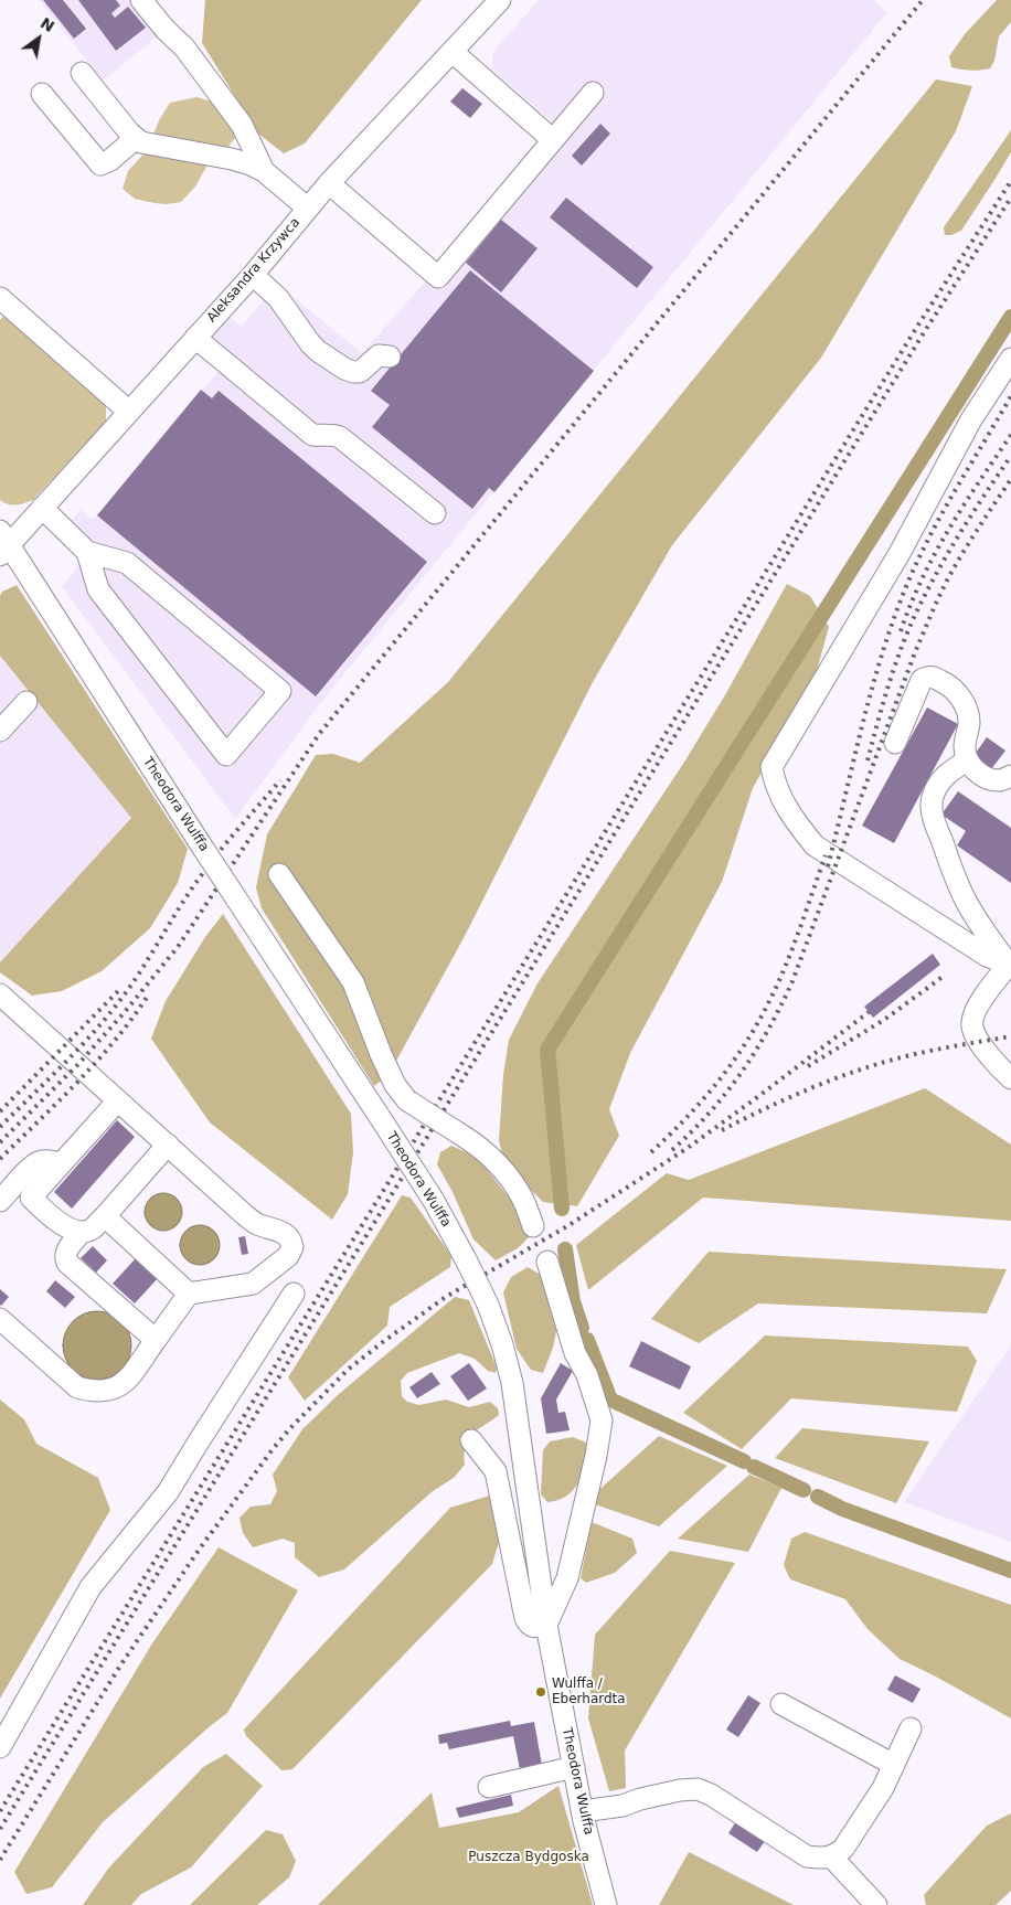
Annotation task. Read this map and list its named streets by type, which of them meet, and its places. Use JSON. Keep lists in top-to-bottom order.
{
  "streets": {
    "street": ["Aleksandra Krzywca", "Theodora Wulffa"]
  },
  "crossings": [
    ["Aleksandra Krzywca", "Theodora Wulffa"]
  ],
  "parks": ["Puszcza Bydgoska"],
  "places": ["Wulffa / Eberhardta"],
  "north": "top right"
}
